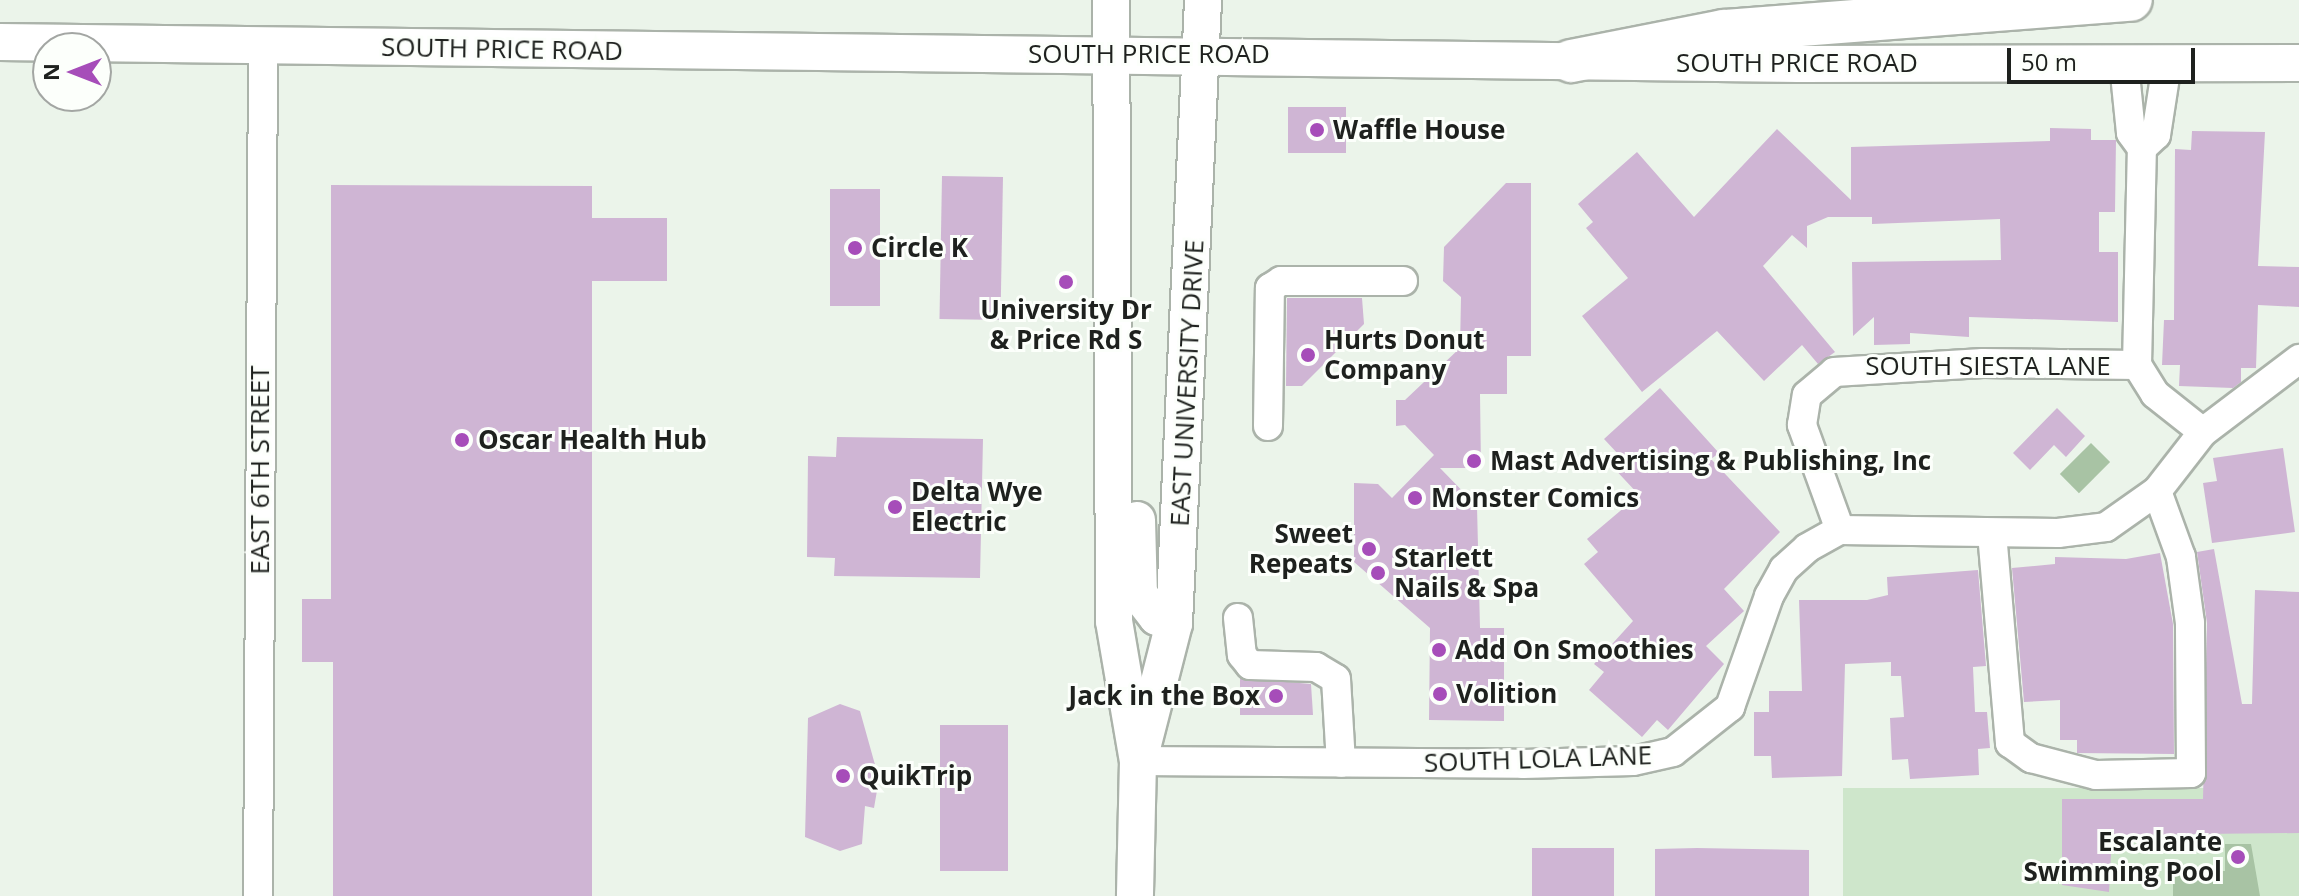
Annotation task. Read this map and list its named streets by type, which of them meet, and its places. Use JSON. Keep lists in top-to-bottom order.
{
  "streets": {
    "main road": ["SOUTH PRICE ROAD", "EAST UNIVERSITY DRIVE"],
    "street": ["SOUTH SIESTA LANE", "EAST 6TH STREET", "SOUTH LOLA LANE"]
  },
  "crossings": [
    ["SOUTH PRICE ROAD", "EAST UNIVERSITY DRIVE"],
    ["SOUTH PRICE ROAD", "EAST 6TH STREET"],
    ["SOUTH SIESTA LANE", "SOUTH LOLA LANE"],
    ["EAST UNIVERSITY DRIVE", "SOUTH LOLA LANE"]
  ],
  "places": [
    "Waffle House",
    "Circle K",
    "University Dr & Price Rd S",
    "Hurts Donut Company",
    "Oscar Health Hub",
    "Mast Advertising & Publishing, Inc",
    "Monster Comics",
    "Delta Wye Electric",
    "Sweet Repeats",
    "Starlett Nails & Spa",
    "Add On Smoothies",
    "Volition",
    "Jack in the Box",
    "QuikTrip",
    "Escalante Swimming Pool"
  ],
  "scale_bar": "50 m",
  "north": "left"
}
